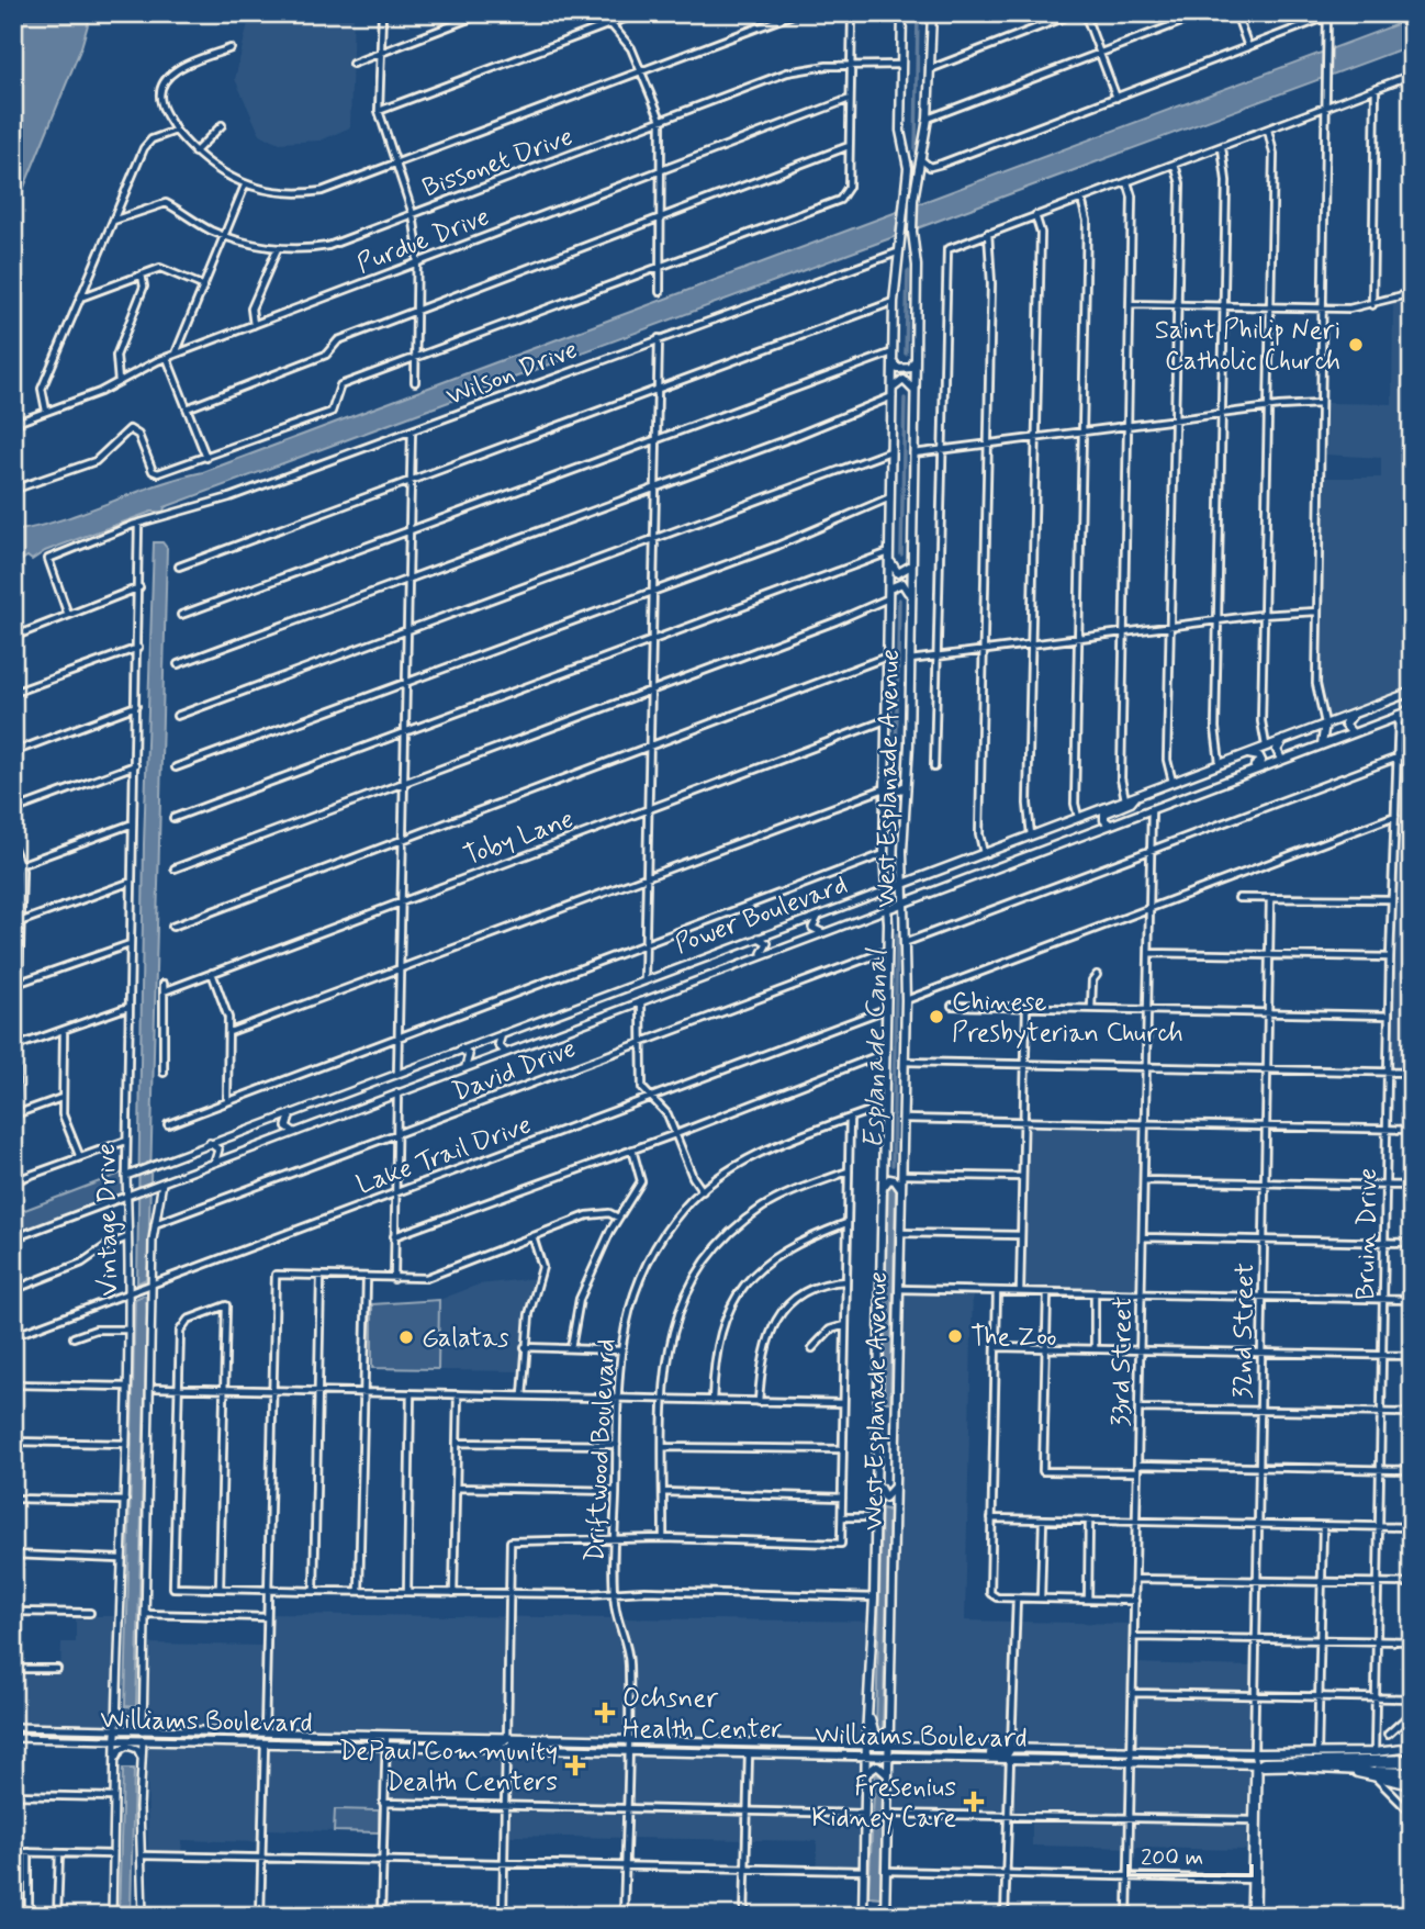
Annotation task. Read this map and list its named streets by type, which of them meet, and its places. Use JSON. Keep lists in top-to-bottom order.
{
  "streets": {
    "main road": [
      "West Esplanade Avenue",
      "Power Boulevard",
      "Vintage Drive",
      "Williams Boulevard"
    ],
    "street": [
      "Bissonet Drive",
      "Purdue Drive",
      "Wilson Drive",
      "Toby Lane",
      "David Drive",
      "Lake Trail Drive",
      "Bruin Drive",
      "32nd Street",
      "33rd Street",
      "Driftwood Boulevard"
    ]
  },
  "crossings": [
    ["Bissonet Drive", "West Esplanade Avenue"],
    ["Wilson Drive", "West Esplanade Avenue"],
    ["Wilson Drive", "Vintage Drive"],
    ["West Esplanade Avenue", "Toby Lane"],
    ["West Esplanade Avenue", "Power Boulevard"],
    ["West Esplanade Avenue", "David Drive"],
    ["West Esplanade Avenue", "Lake Trail Drive"],
    ["West Esplanade Avenue", "Driftwood Boulevard"],
    ["West Esplanade Avenue", "Williams Boulevard"],
    ["Power Boulevard", "Vintage Drive"],
    ["Power Boulevard", "Bruin Drive"],
    ["Power Boulevard", "33rd Street"],
    ["David Drive", "Vintage Drive"],
    ["Lake Trail Drive", "Vintage Drive"],
    ["Vintage Drive", "Williams Boulevard"],
    ["Bruin Drive", "Williams Boulevard"],
    ["32nd Street", "Williams Boulevard"],
    ["33rd Street", "Williams Boulevard"],
    ["Driftwood Boulevard", "Williams Boulevard"]
  ],
  "water": ["Esplanade Canal"],
  "places": {
    "other": [
      "Saint Philip Neri Catholic Church",
      "Chinese Presbyterian Church",
      "The Zoo",
      "Galatas"
    ],
    "health": ["Ochsner Health Center", "DePaul Community Dealth Centers", "Fresenius Kidney Care"]
  },
  "scale_bar": "200 m"
}
